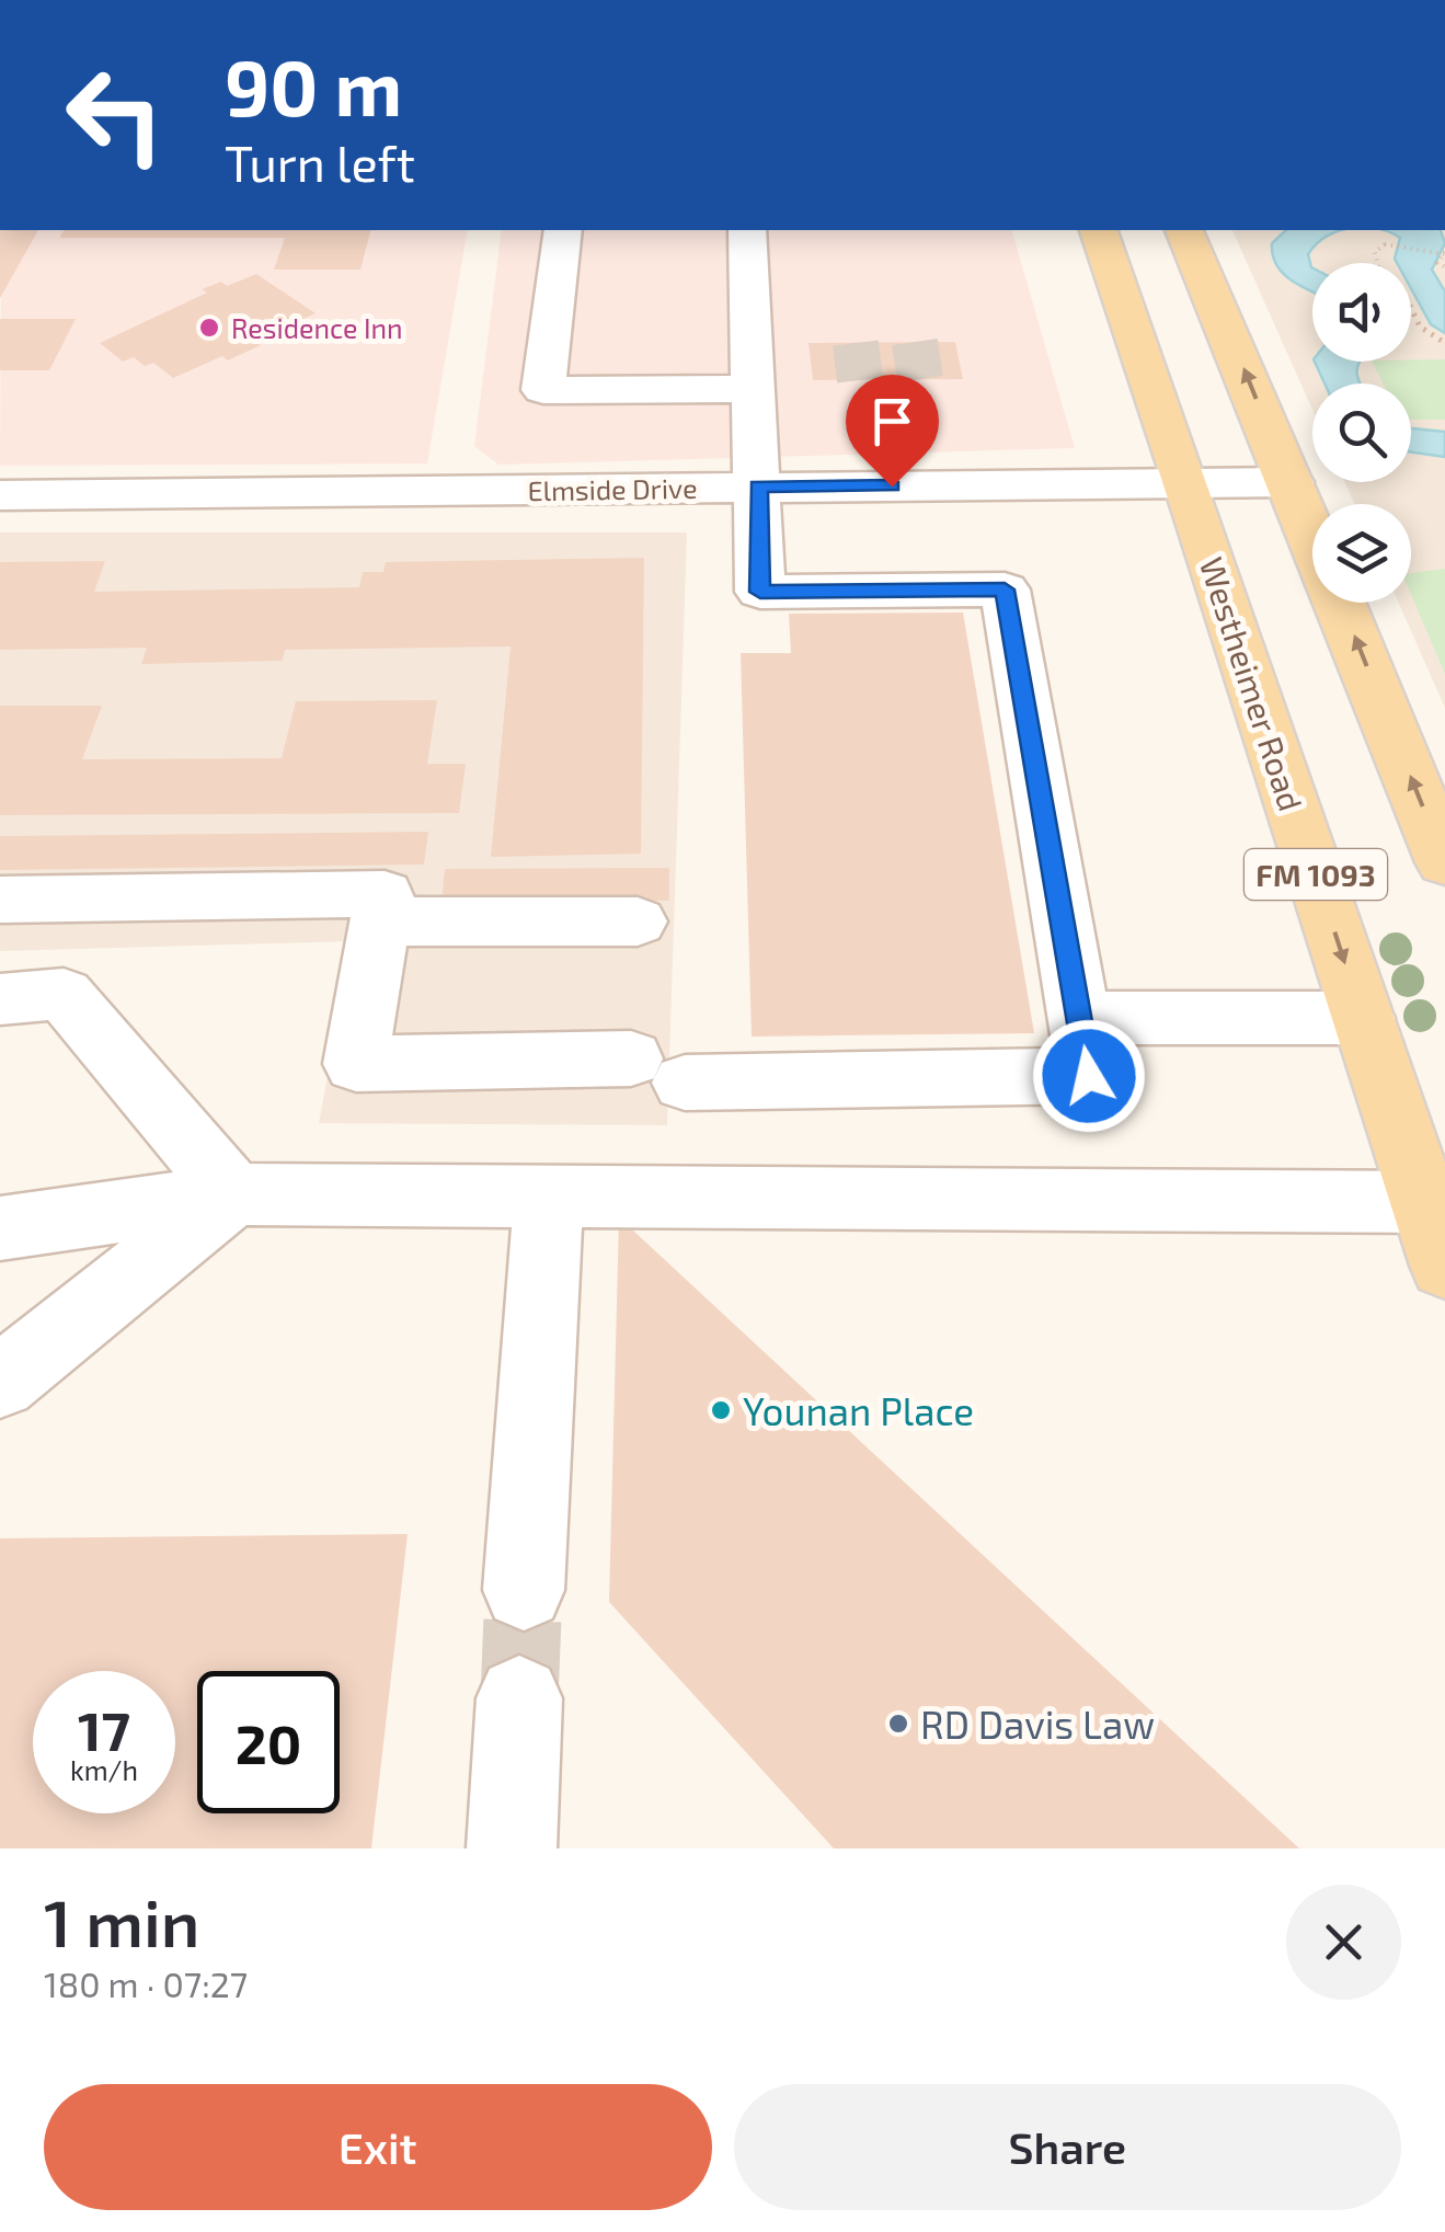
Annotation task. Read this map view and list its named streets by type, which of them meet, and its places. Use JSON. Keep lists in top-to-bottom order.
{
  "streets": {
    "main road": ["Westheimer Road", "FM 1093"],
    "street": ["Elmside Drive"]
  },
  "crossings": [
    ["Elmside Drive", "Westheimer Road"],
    ["Elmside Drive", "FM 1093"]
  ],
  "places": ["Residence Inn", "Younan Place", "RD Davis Law"],
  "page": {
    "turn": ["90 m", "Turn left"],
    "speed": "17 km/h",
    "limit": "20",
    "heading": ["1 min", "180 m · 07:27"],
    "buttons": ["Exit", "Share"]
  }
}
